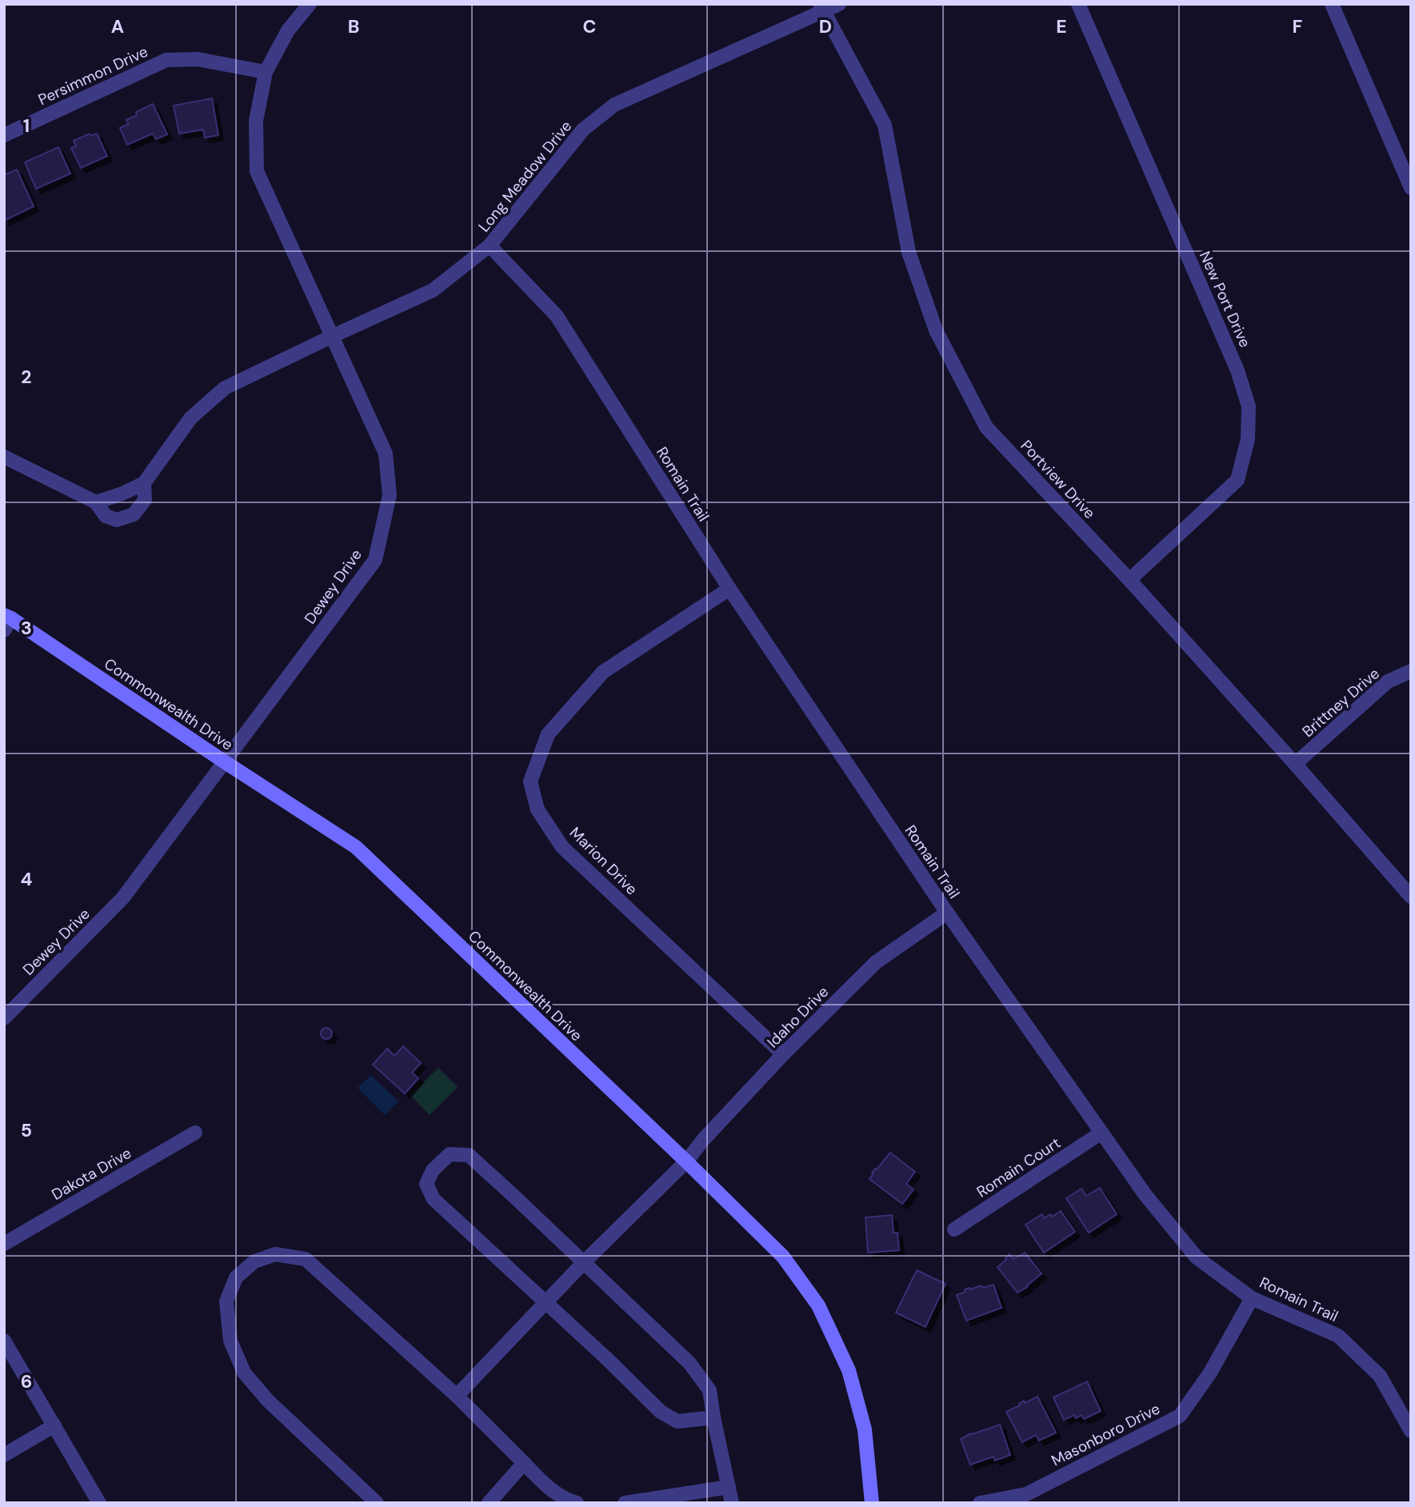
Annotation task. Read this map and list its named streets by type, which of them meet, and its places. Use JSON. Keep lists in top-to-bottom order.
{
  "streets": {
    "street": [
      "Persimmon Drive",
      "Long Meadow Drive",
      "New Port Drive",
      "Portview Drive",
      "Romain Trail",
      "Dewey Drive",
      "Brittney Drive",
      "Commonwealth Drive",
      "Marion Drive",
      "Idaho Drive",
      "Romain Court",
      "Dakota Drive",
      "Masonboro Drive"
    ]
  },
  "crossings": [
    ["Persimmon Drive", "Dewey Drive"],
    ["Long Meadow Drive", "Portview Drive"],
    ["Long Meadow Drive", "Romain Trail"],
    ["Long Meadow Drive", "Dewey Drive"],
    ["New Port Drive", "Portview Drive"],
    ["Portview Drive", "Brittney Drive"],
    ["Romain Trail", "Marion Drive"],
    ["Romain Trail", "Idaho Drive"],
    ["Romain Trail", "Romain Court"],
    ["Romain Trail", "Masonboro Drive"],
    ["Dewey Drive", "Commonwealth Drive"],
    ["Commonwealth Drive", "Idaho Drive"],
    ["Marion Drive", "Idaho Drive"]
  ],
  "grid": {
    "columns": [
      "A",
      "B",
      "C",
      "D",
      "E",
      "F"
    ],
    "rows": [
      "1",
      "2",
      "3",
      "4",
      "5",
      "6"
    ]
  }
}
